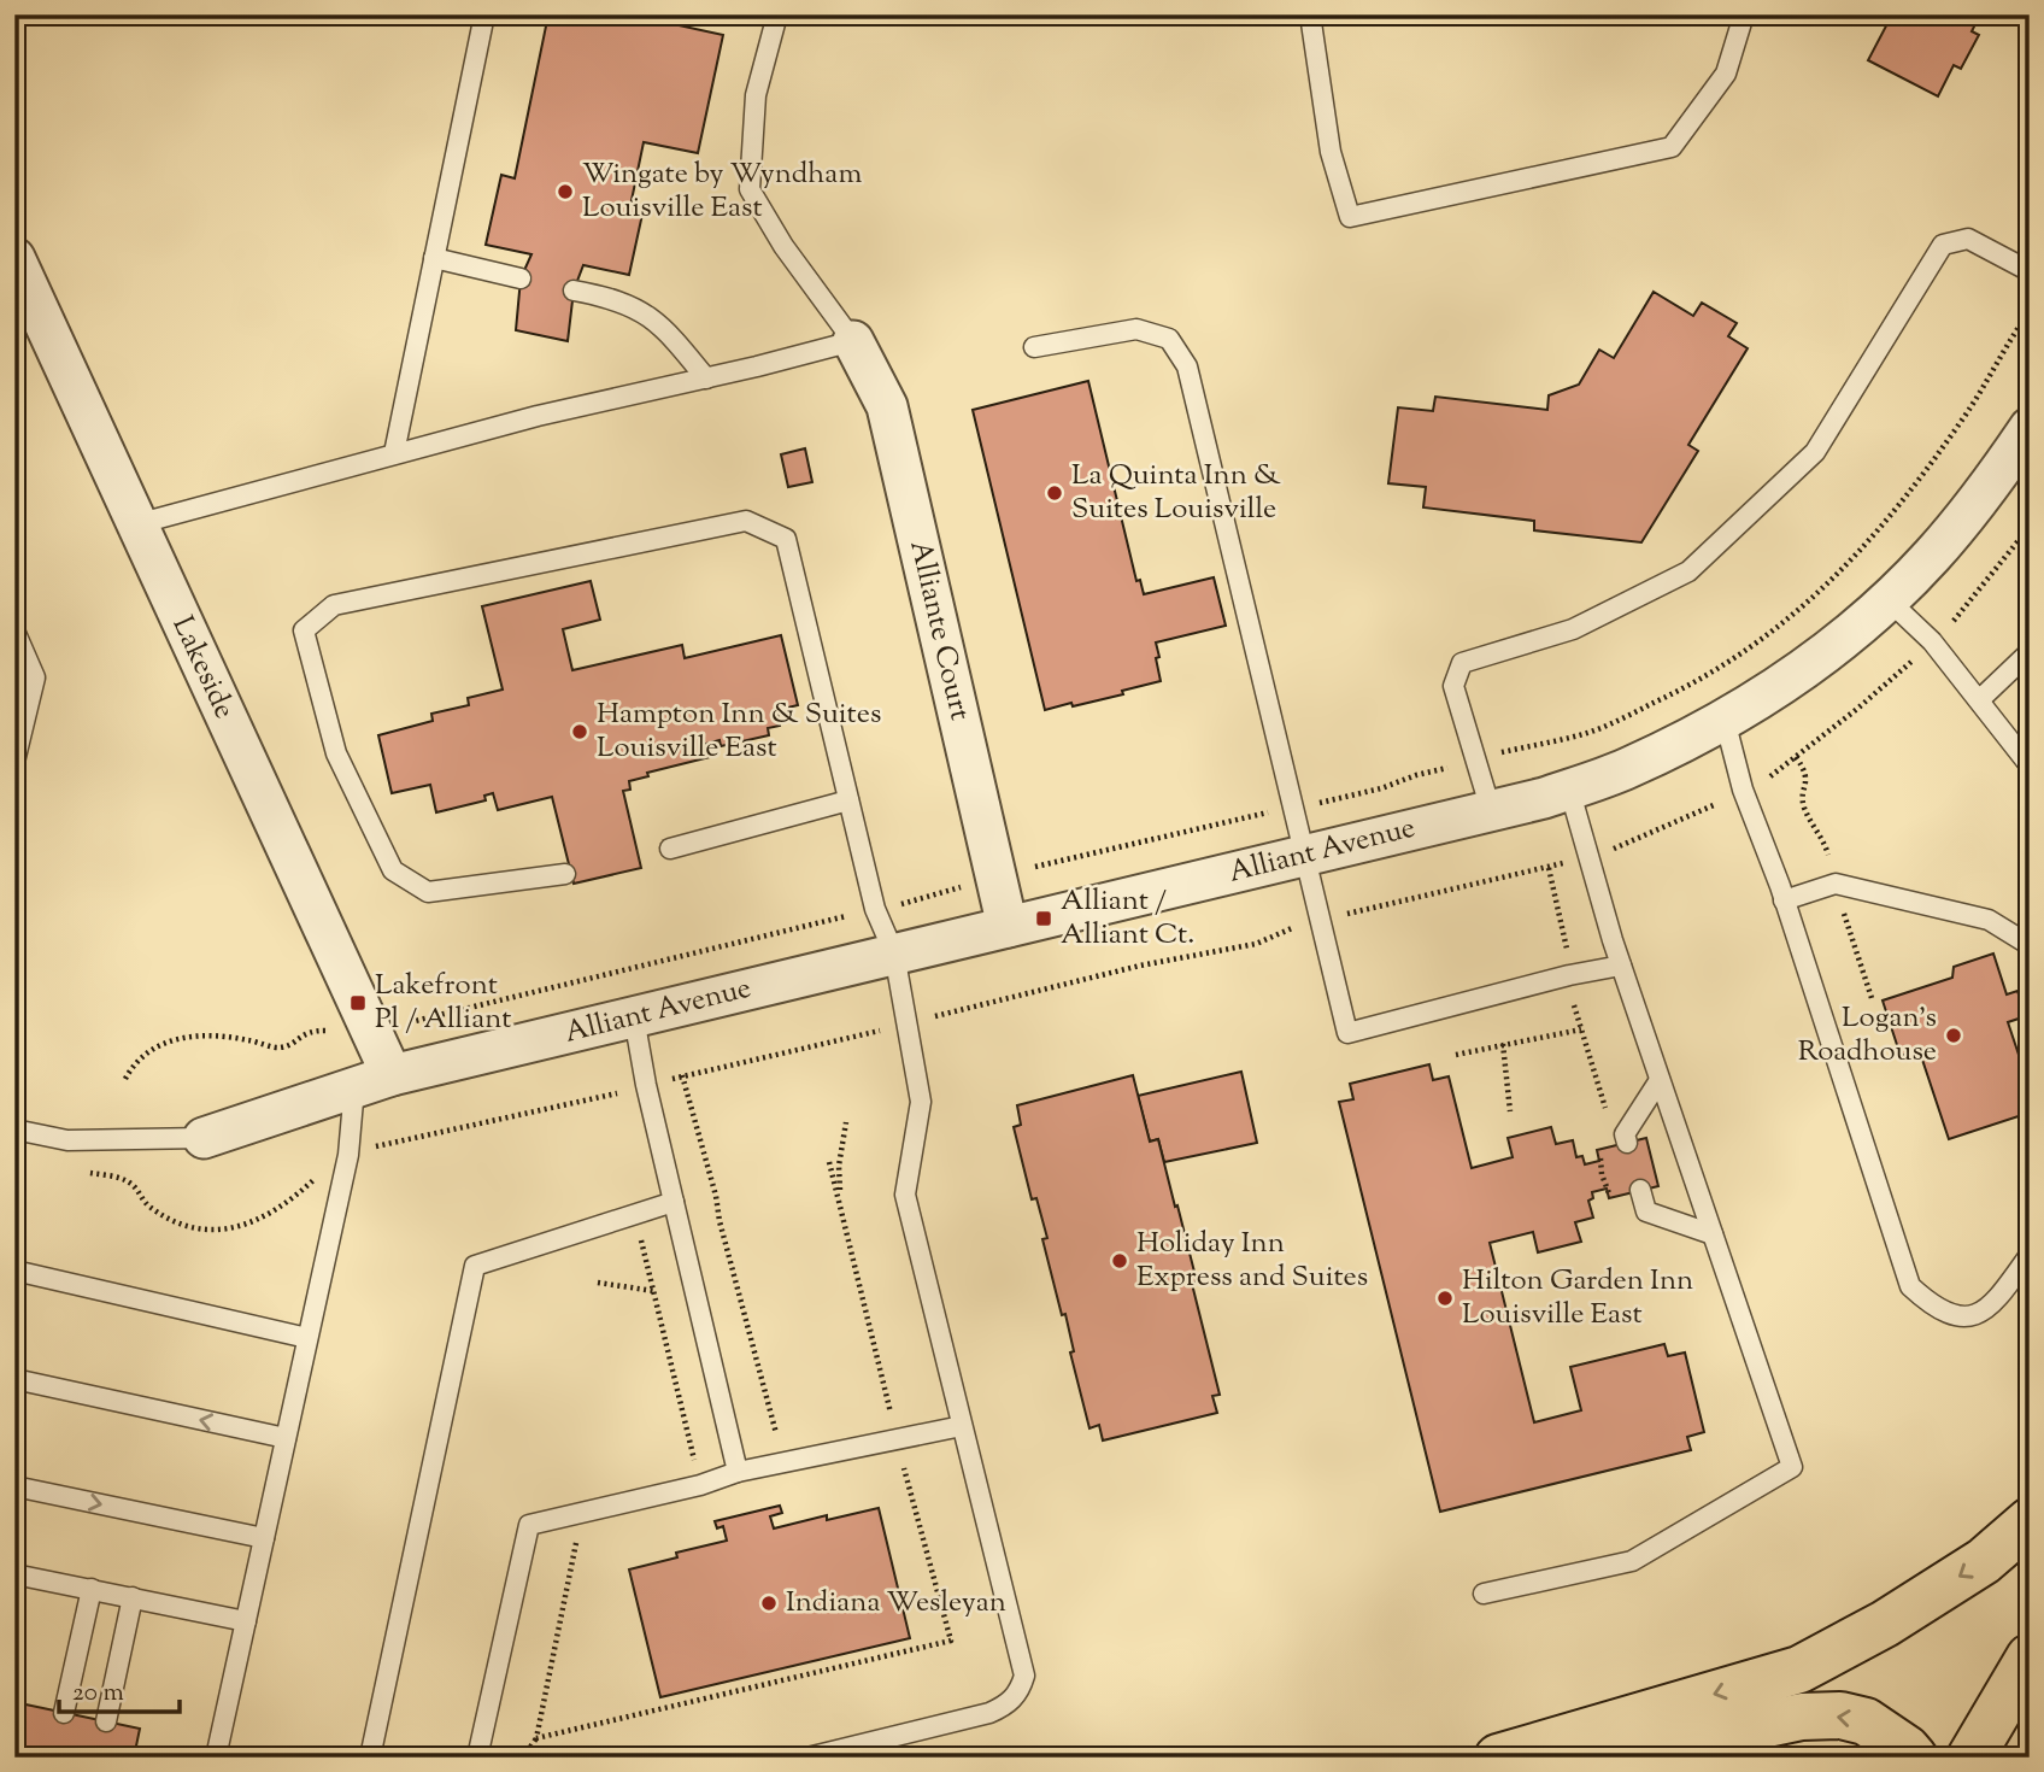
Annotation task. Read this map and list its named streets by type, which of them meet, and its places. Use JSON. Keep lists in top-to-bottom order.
{
  "streets": {
    "street": ["Alliante Court", "Lakeside", "Alliant Avenue"]
  },
  "crossings": [
    ["Alliante Court", "Alliant Avenue"],
    ["Lakeside", "Alliant Avenue"]
  ],
  "places": {
    "other": [
      "Wingate by Wyndham Louisville East",
      "La Quinta Inn & Suites Louisville",
      "Hampton Inn & Suites Louisville East",
      "Logan's Roadhouse",
      "Holiday Inn Express and Suites",
      "Hilton Garden Inn Louisville East",
      "Indiana Wesleyan"
    ],
    "transit": ["Alliant / Alliant Ct.", "Lakefront Pl / Alliant"]
  },
  "scale_bar": "20 m"
}
